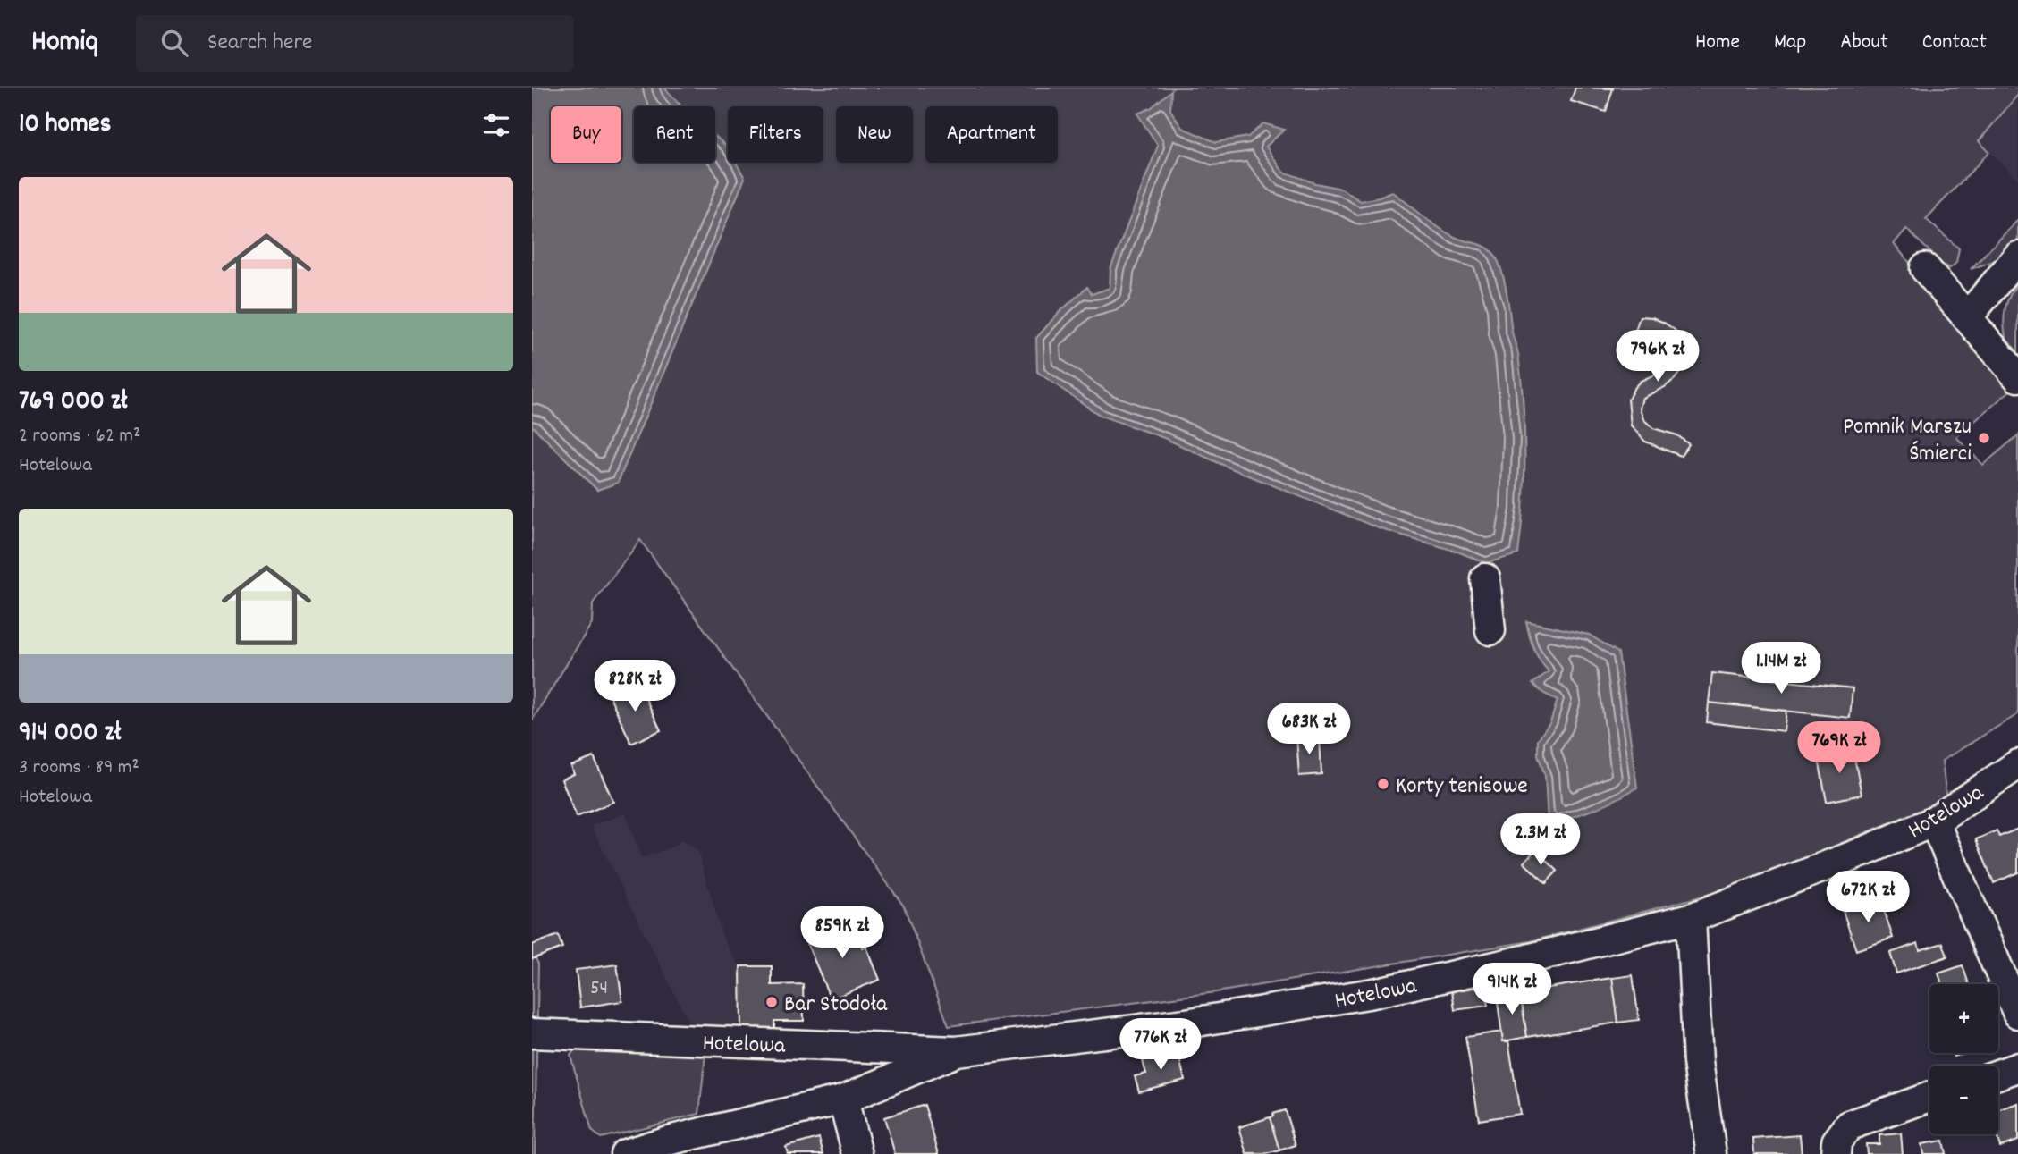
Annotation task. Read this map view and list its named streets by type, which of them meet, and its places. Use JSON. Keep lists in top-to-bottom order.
{
  "streets": {
    "street": ["Hotelowa"]
  },
  "places": ["Pomnik Marszu Śmierci", "Korty tenisowe", "Bar Stodoła"],
  "house_numbers": ["54"],
  "page": {
    "header": "Homiq",
    "search": "Search here",
    "nav": [
      "Home",
      "Map",
      "About",
      "Contact"
    ],
    "heading": "10 homes",
    "chip": [
      "Buy",
      "Rent",
      "Filters",
      "New",
      "Apartment"
    ],
    "list": [
      {
        "name": "769 000 zł",
        "note": "2 rooms · 62 m² · Hotelowa"
      },
      {
        "name": "914 000 zł",
        "note": "3 rooms · 89 m² · Hotelowa"
      }
    ],
    "price": [
      "796K zł",
      "1.14M zł",
      "828K zł",
      "683K zł",
      "769K zł",
      "2.3M zł",
      "672K zł",
      "859K zł",
      "914K zł",
      "776K zł"
    ],
    "map_buttons": ["+", "−"]
  }
}
